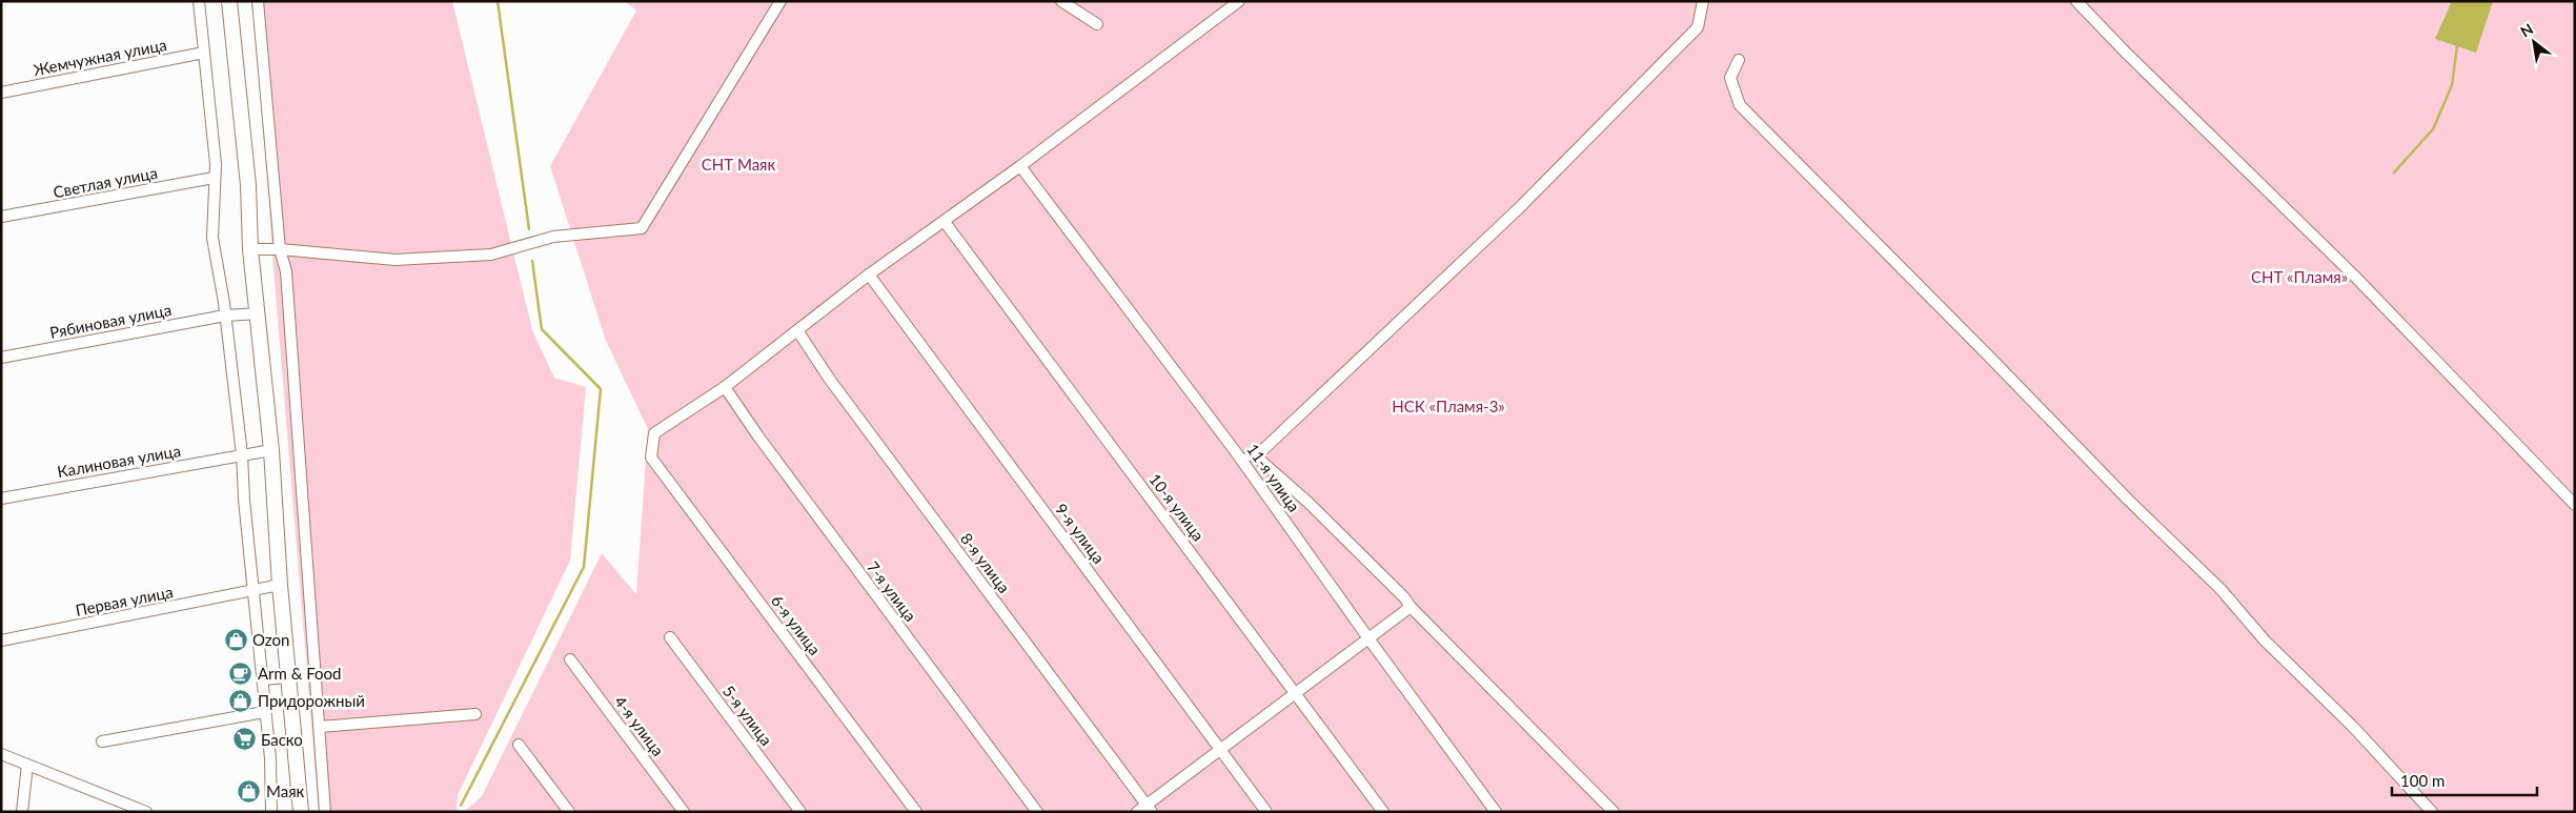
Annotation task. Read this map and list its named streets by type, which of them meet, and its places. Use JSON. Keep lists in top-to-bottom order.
{
  "streets": {
    "street": [
      "Жемчужная улица",
      "Светлая улица",
      "Рябиновая улица",
      "Калиновая улица",
      "11-я улица",
      "10-я улица",
      "9-я улица",
      "8-я улица",
      "7-я улица",
      "Первая улица",
      "6-я улица",
      "5-я улица",
      "4-я улица"
    ]
  },
  "crossings": [
    ["7-я улица", "6-я улица"]
  ],
  "parks": ["СНТ Маяк", "СНТ «Пламя»", "НСК «Пламя-3»"],
  "places": {
    "shop": ["Ozon", "Придорожный", "Маяк"],
    "cafe": ["Arm & Food"],
    "supermarket": ["Баско"]
  },
  "scale_bar": "100 m",
  "north": "top left"
}
